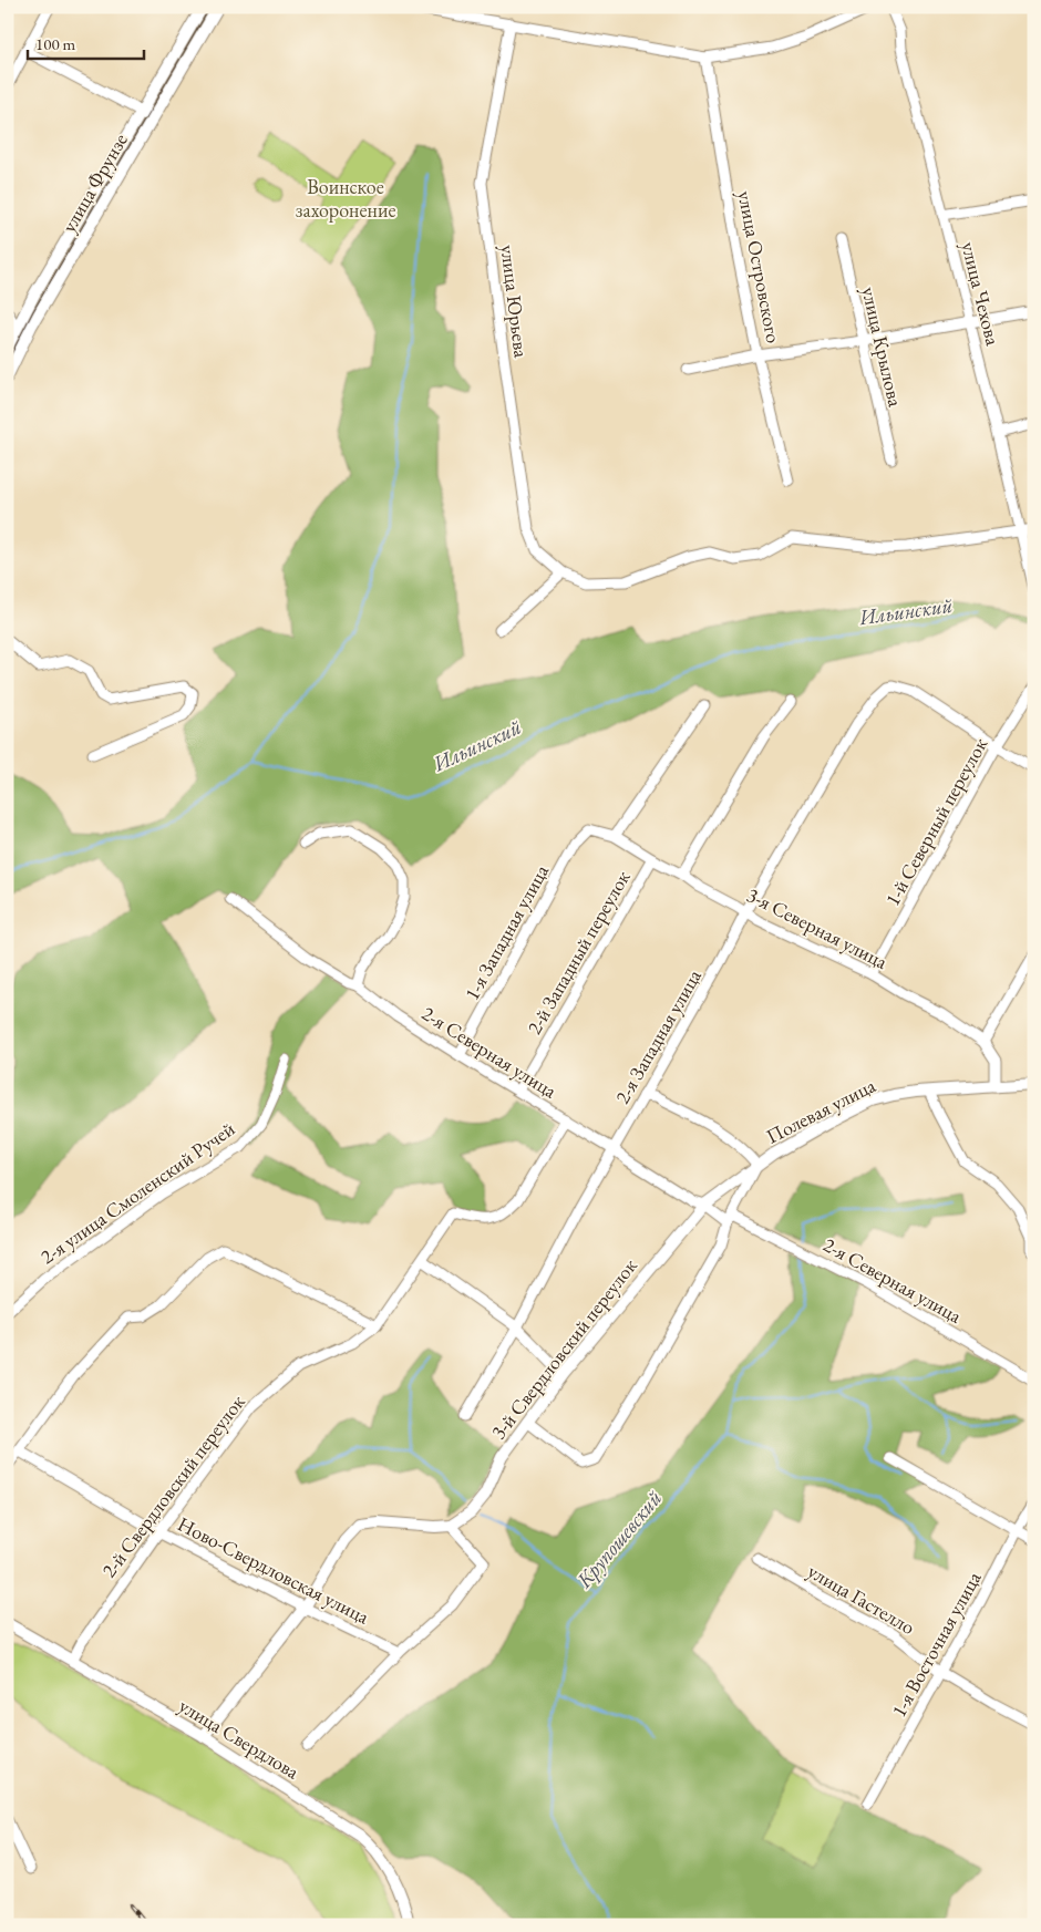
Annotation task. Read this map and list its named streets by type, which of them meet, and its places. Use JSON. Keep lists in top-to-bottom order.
{
  "streets": {
    "main road": [
      "улица Фрунзе",
      "Полевая улица",
      "3-й Свердловский переулок",
      "улица Свердлова"
    ],
    "street": [
      "улица Островского",
      "улица Чехова",
      "улица Юрьева",
      "улица Крылова",
      "1-й Северный переулок",
      "3-я Северная улица",
      "1-я Западная улица",
      "2-й Западный переулок",
      "2-я Западная улица",
      "2-я Северная улица",
      "2-я улица Смоленский Ручей",
      "2-й Свердловский переулок",
      "Ново-Свердловская улица",
      "улица Гастелло",
      "1-я Восточная улица"
    ]
  },
  "crossings": [
    ["1-й Северный переулок", "3-я Северная улица"],
    ["1-й Северный переулок", "2-я Западная улица"],
    ["3-я Северная улица", "1-я Западная улица"],
    ["3-я Северная улица", "2-й Западный переулок"],
    ["3-я Северная улица", "2-я Западная улица"],
    ["3-я Северная улица", "Полевая улица"],
    ["1-я Западная улица", "2-я Северная улица"],
    ["2-й Западный переулок", "2-я Северная улица"],
    ["2-я Западная улица", "2-я Северная улица"],
    ["2-я Северная улица", "Полевая улица"],
    ["2-я Северная улица", "3-й Свердловский переулок"],
    ["2-я Северная улица", "2-й Свердловский переулок"],
    ["Полевая улица", "3-й Свердловский переулок"],
    ["2-й Свердловский переулок", "Ново-Свердловская улица"],
    ["2-й Свердловский переулок", "улица Свердлова"],
    ["улица Гастелло", "1-я Восточная улица"]
  ],
  "water": ["Ильинский", "Крупошевский"],
  "parks": ["Воинское захоронение"],
  "scale_bar": "100 m"
}
